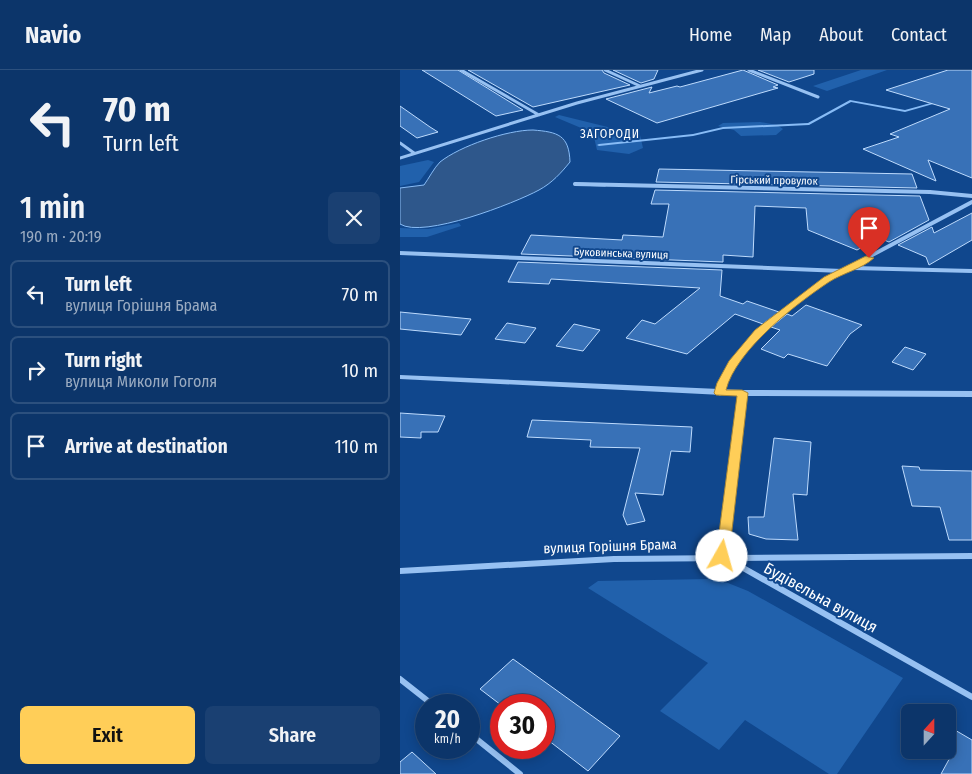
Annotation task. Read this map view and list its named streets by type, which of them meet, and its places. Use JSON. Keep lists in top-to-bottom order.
{
  "streets": {
    "street": [
      "Гірський провулок",
      "Буковинська вулиця",
      "вулиця Горішня Брама",
      "Будівельна вулиця"
    ]
  },
  "crossings": [
    ["вулиця Горішня Брама", "Будівельна вулиця"]
  ],
  "districts": ["ЗАГОРОДИ"],
  "north": "top",
  "page": {
    "header": "Navio",
    "nav": [
      "Home",
      "Map",
      "About",
      "Contact"
    ],
    "turn": ["70 m", "Turn left"],
    "heading": ["1 min", "190 m · 20:19"],
    "list": [
      {
        "name": "Turn left",
        "note": "вулиця Горішня Брама",
        "value": "70 m"
      },
      {
        "name": "Turn right",
        "note": "вулиця Миколи Гоголя",
        "value": "10 m"
      },
      {
        "name": "Arrive at destination",
        "value": "110 m"
      }
    ],
    "speed": "20 km/h",
    "limit": "30",
    "buttons": ["Exit", "Share"]
  }
}
